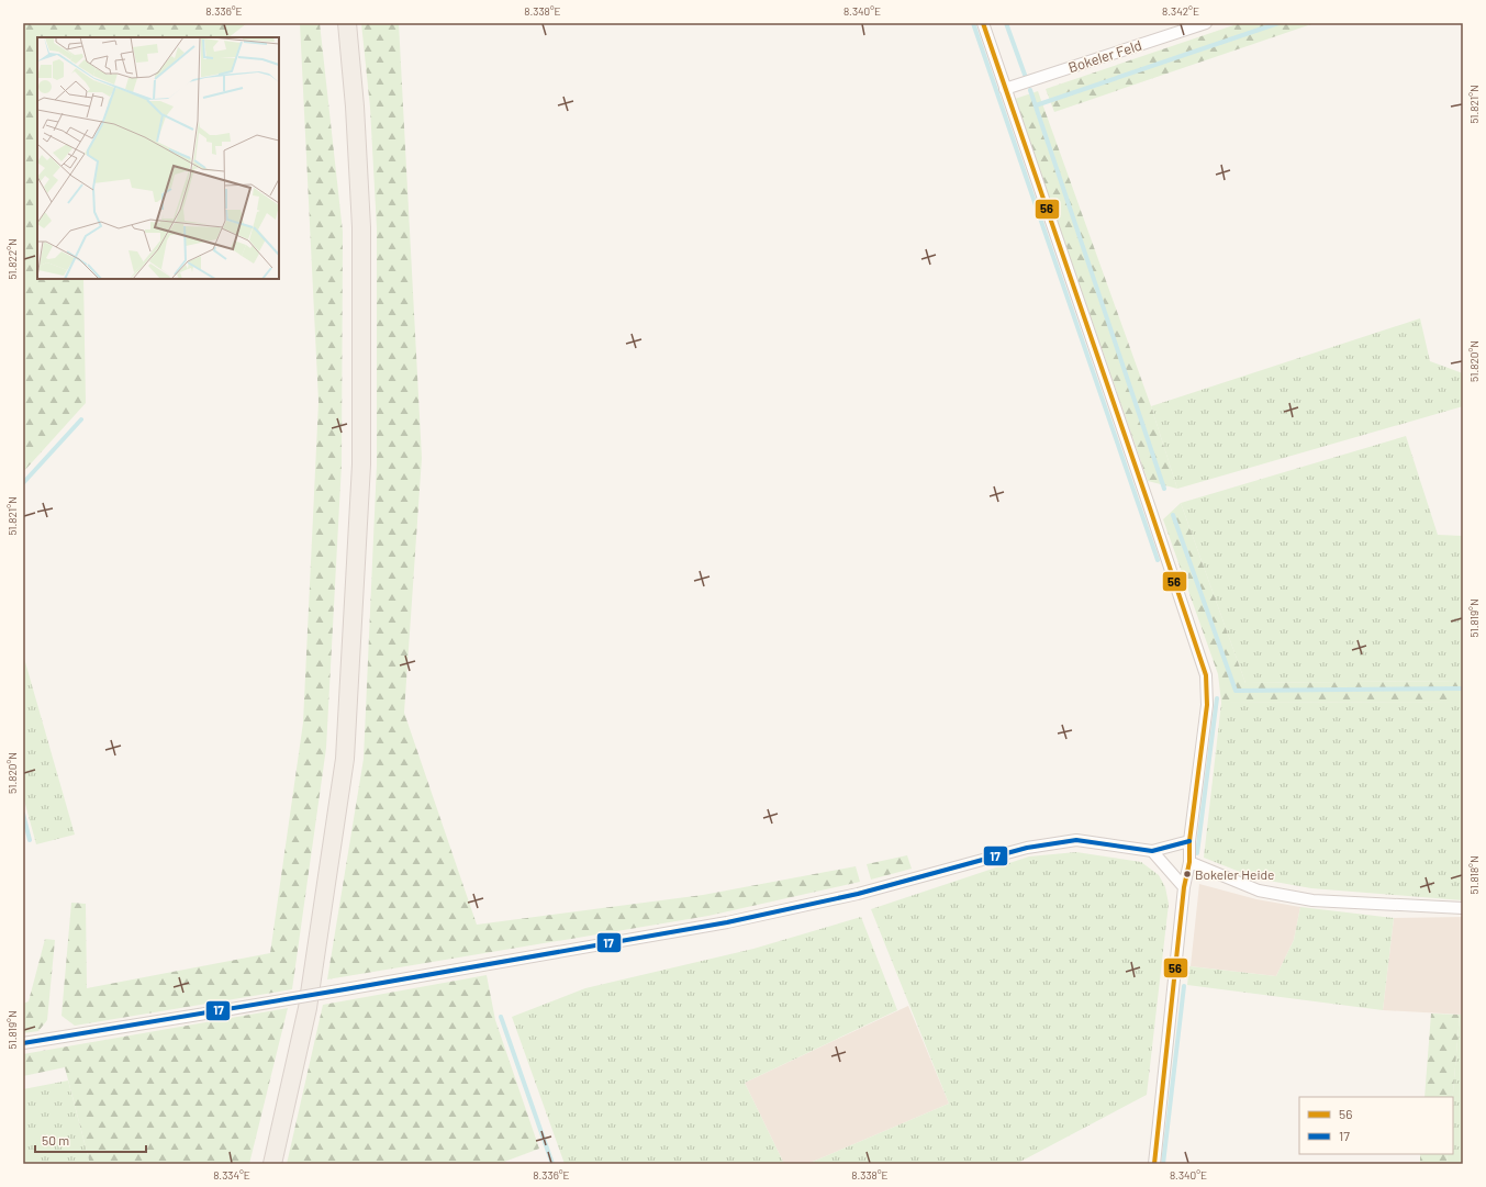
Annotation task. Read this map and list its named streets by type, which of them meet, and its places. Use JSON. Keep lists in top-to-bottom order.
{
  "streets": {
    "street": ["Bokeler Feld"]
  },
  "places": ["Bokeler Heide"],
  "lines": ["transit line 56", "transit line 17"],
  "legend": ["56", "17"],
  "scale_bar": "50 m",
  "coordinates": [
    "8.336°E",
    "8.338°E",
    "8.340°E",
    "8.342°E",
    "51.821°N",
    "51.822°N",
    "51.820°N",
    "51.819°N",
    "51.818°N",
    "8.334°E"
  ]
}
